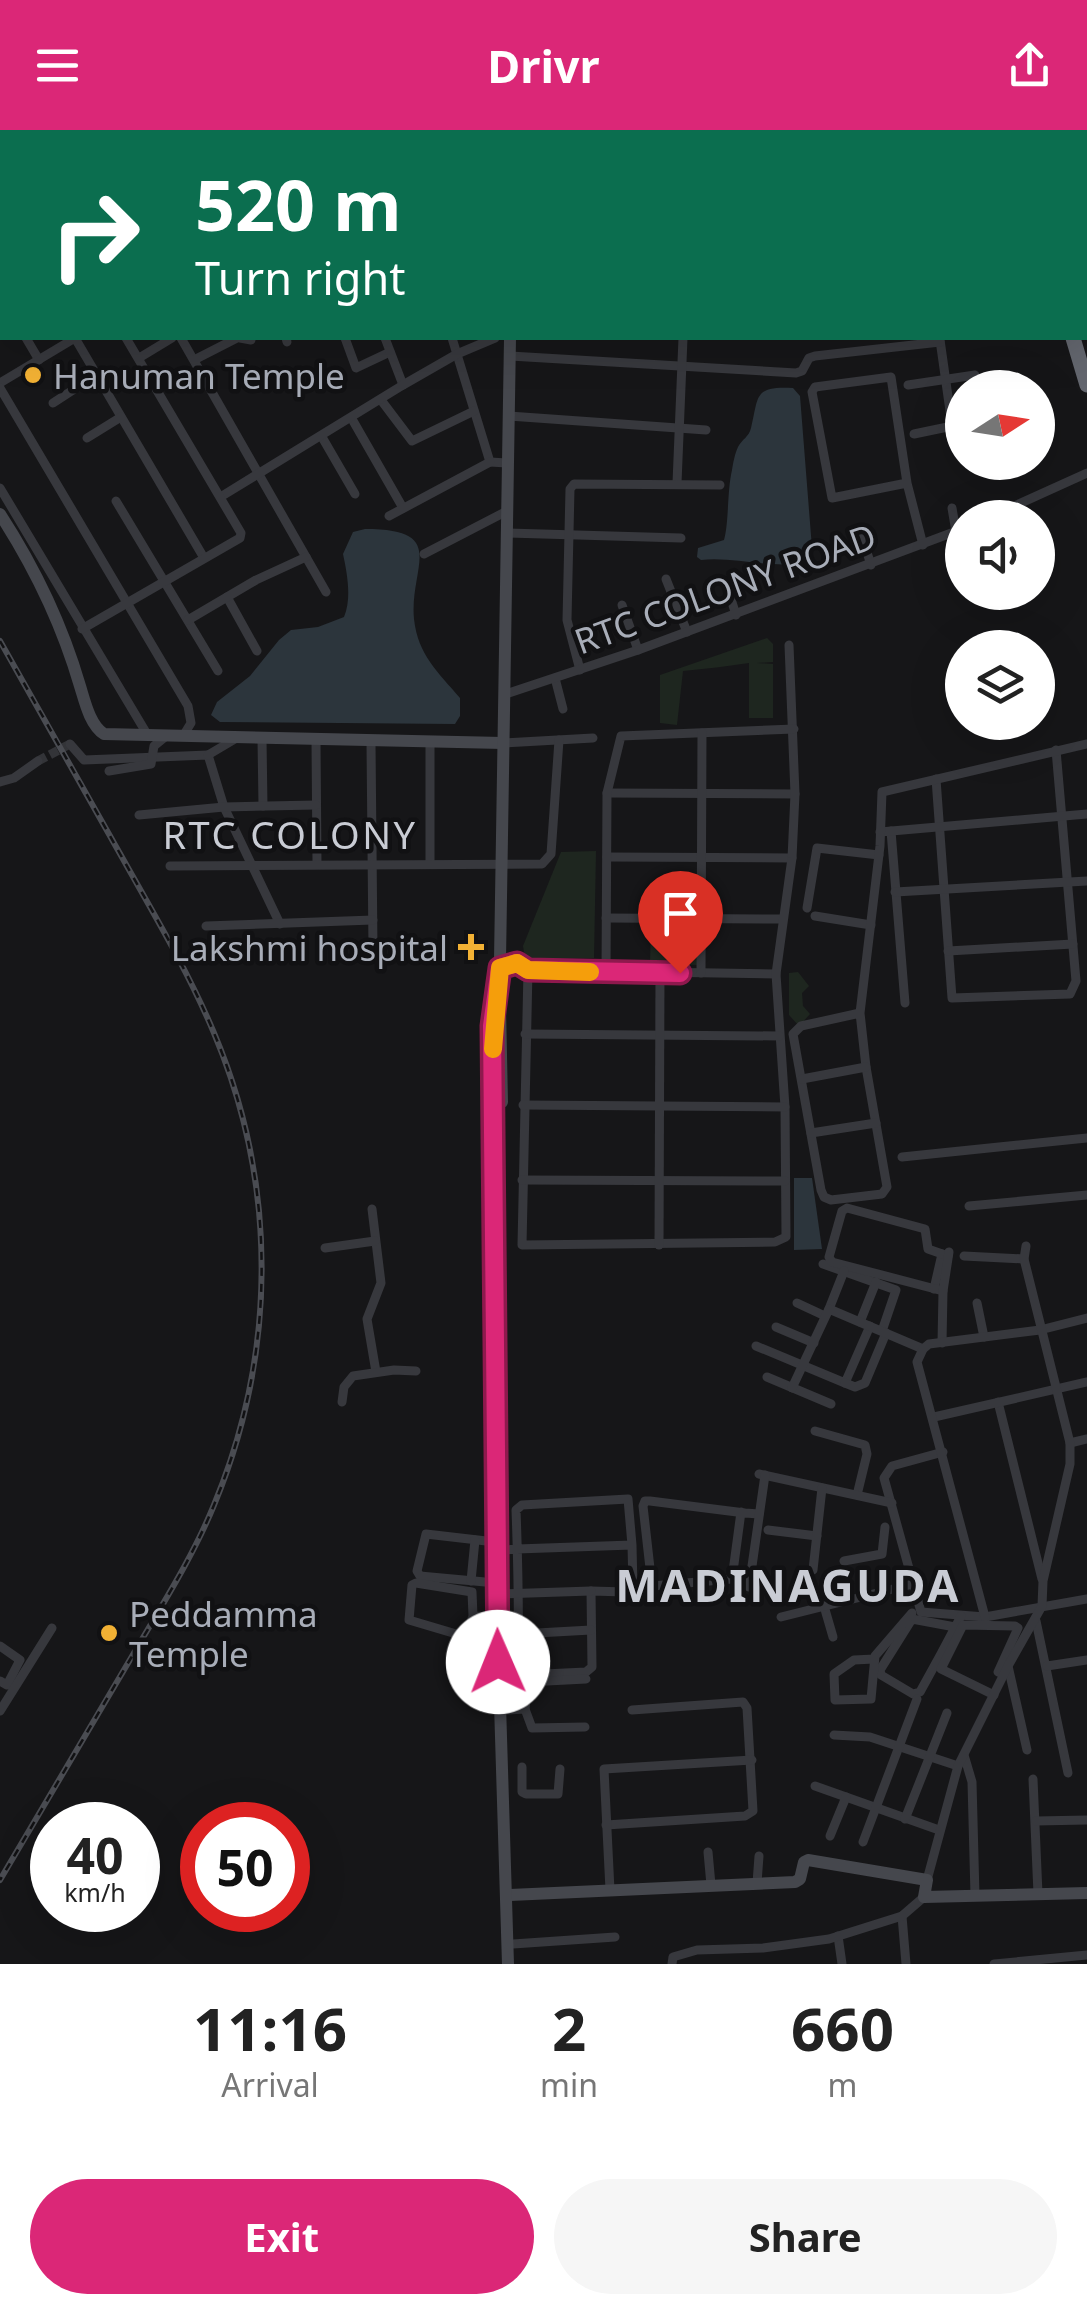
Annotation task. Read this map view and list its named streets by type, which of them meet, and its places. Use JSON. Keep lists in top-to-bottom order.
{
  "streets": {
    "street": ["RTC COLONY ROAD"]
  },
  "districts": ["RTC COLONY", "MADINAGUDA"],
  "places": {
    "other": ["Hanuman Temple", "Peddamma Temple"],
    "health": ["Lakshmi hospital"]
  },
  "north": "right",
  "page": {
    "header": "Drivr",
    "turn": ["520 m", "Turn right"],
    "speed": "40 km/h",
    "limit": "50",
    "eta": [
      "11:16",
      "Arrival",
      "2",
      "min",
      "660",
      "m"
    ],
    "buttons": ["Exit", "Share"]
  }
}
